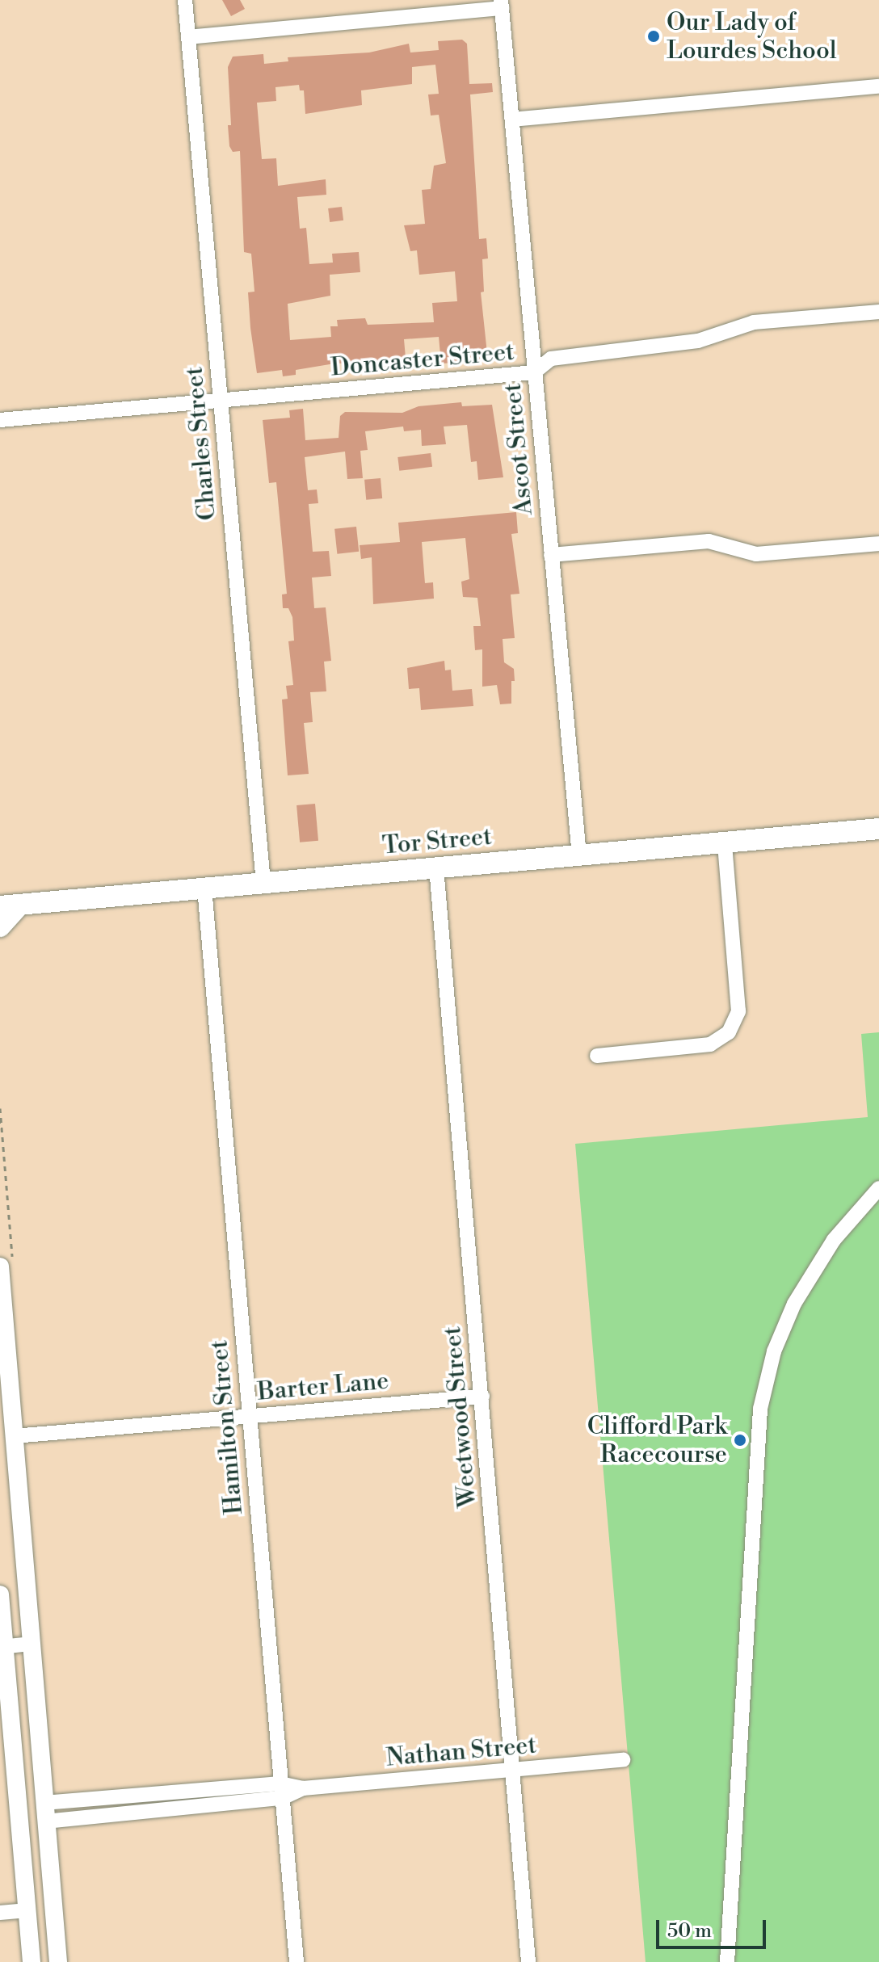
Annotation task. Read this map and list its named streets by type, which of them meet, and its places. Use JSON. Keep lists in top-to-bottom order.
{
  "streets": {
    "highway": ["Tor Street"],
    "street": [
      "Doncaster Street",
      "Charles Street",
      "Ascot Street",
      "Barter Lane",
      "Weetwood Street",
      "Hamilton Street",
      "Nathan Street"
    ]
  },
  "crossings": [
    ["Doncaster Street", "Charles Street"],
    ["Doncaster Street", "Ascot Street"],
    ["Charles Street", "Tor Street"],
    ["Ascot Street", "Tor Street"],
    ["Tor Street", "Weetwood Street"],
    ["Tor Street", "Hamilton Street"],
    ["Barter Lane", "Weetwood Street"],
    ["Barter Lane", "Hamilton Street"],
    ["Weetwood Street", "Nathan Street"],
    ["Hamilton Street", "Nathan Street"]
  ],
  "places": ["Our Lady of Lourdes School", "Clifford Park Racecourse"],
  "scale_bar": "50 m"
}
